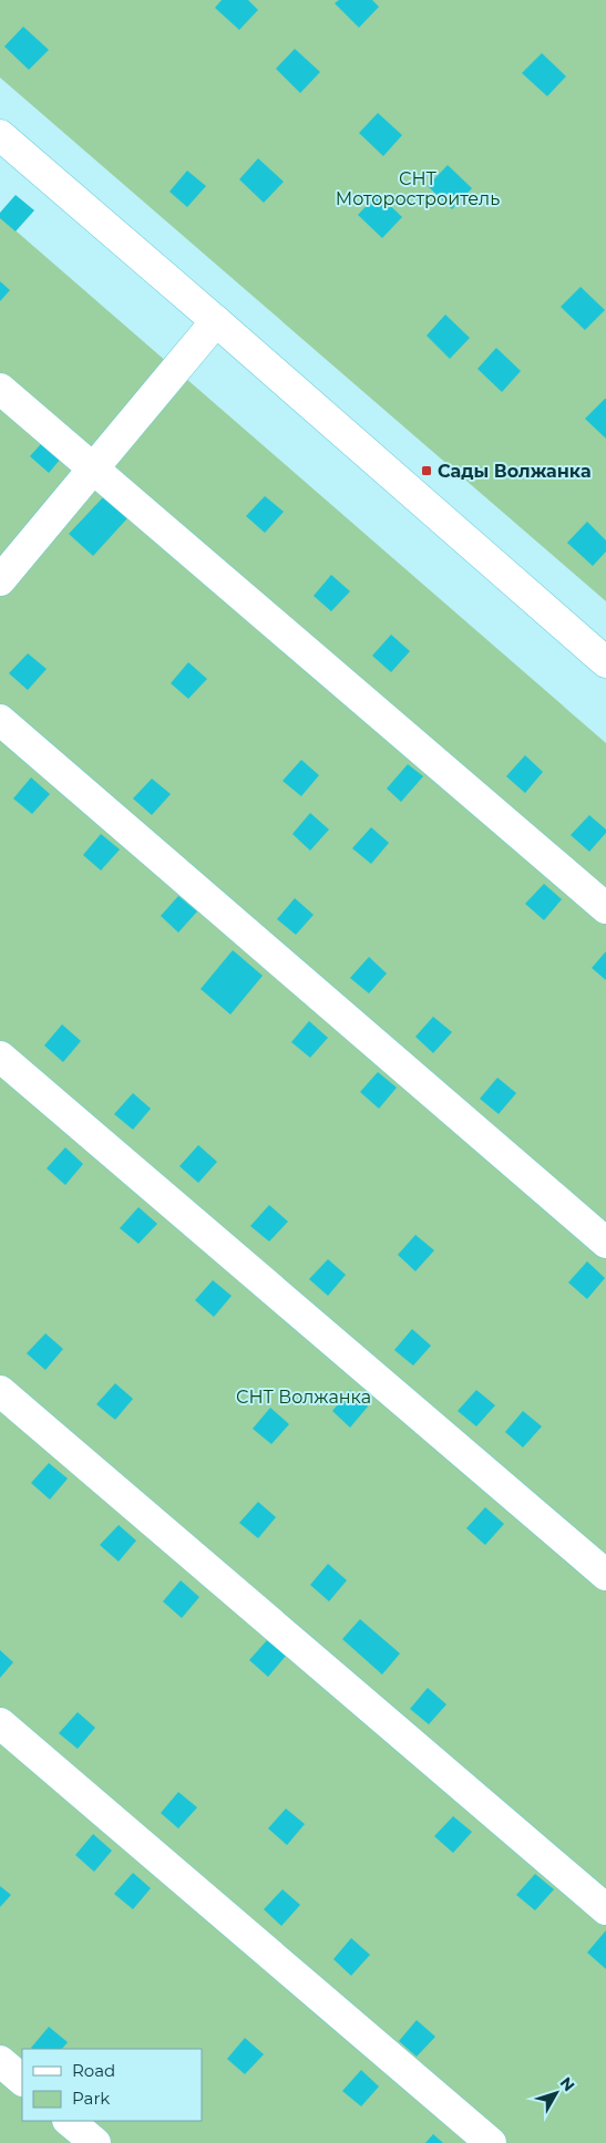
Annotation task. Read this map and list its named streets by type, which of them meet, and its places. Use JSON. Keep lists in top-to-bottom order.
{
  "parks": ["СНТ Моторостроитель", "СНТ Волжанка"],
  "places": {
    "transit": ["Сады Волжанка"]
  },
  "legend": ["Road", "Park"],
  "north": "top right"
}
